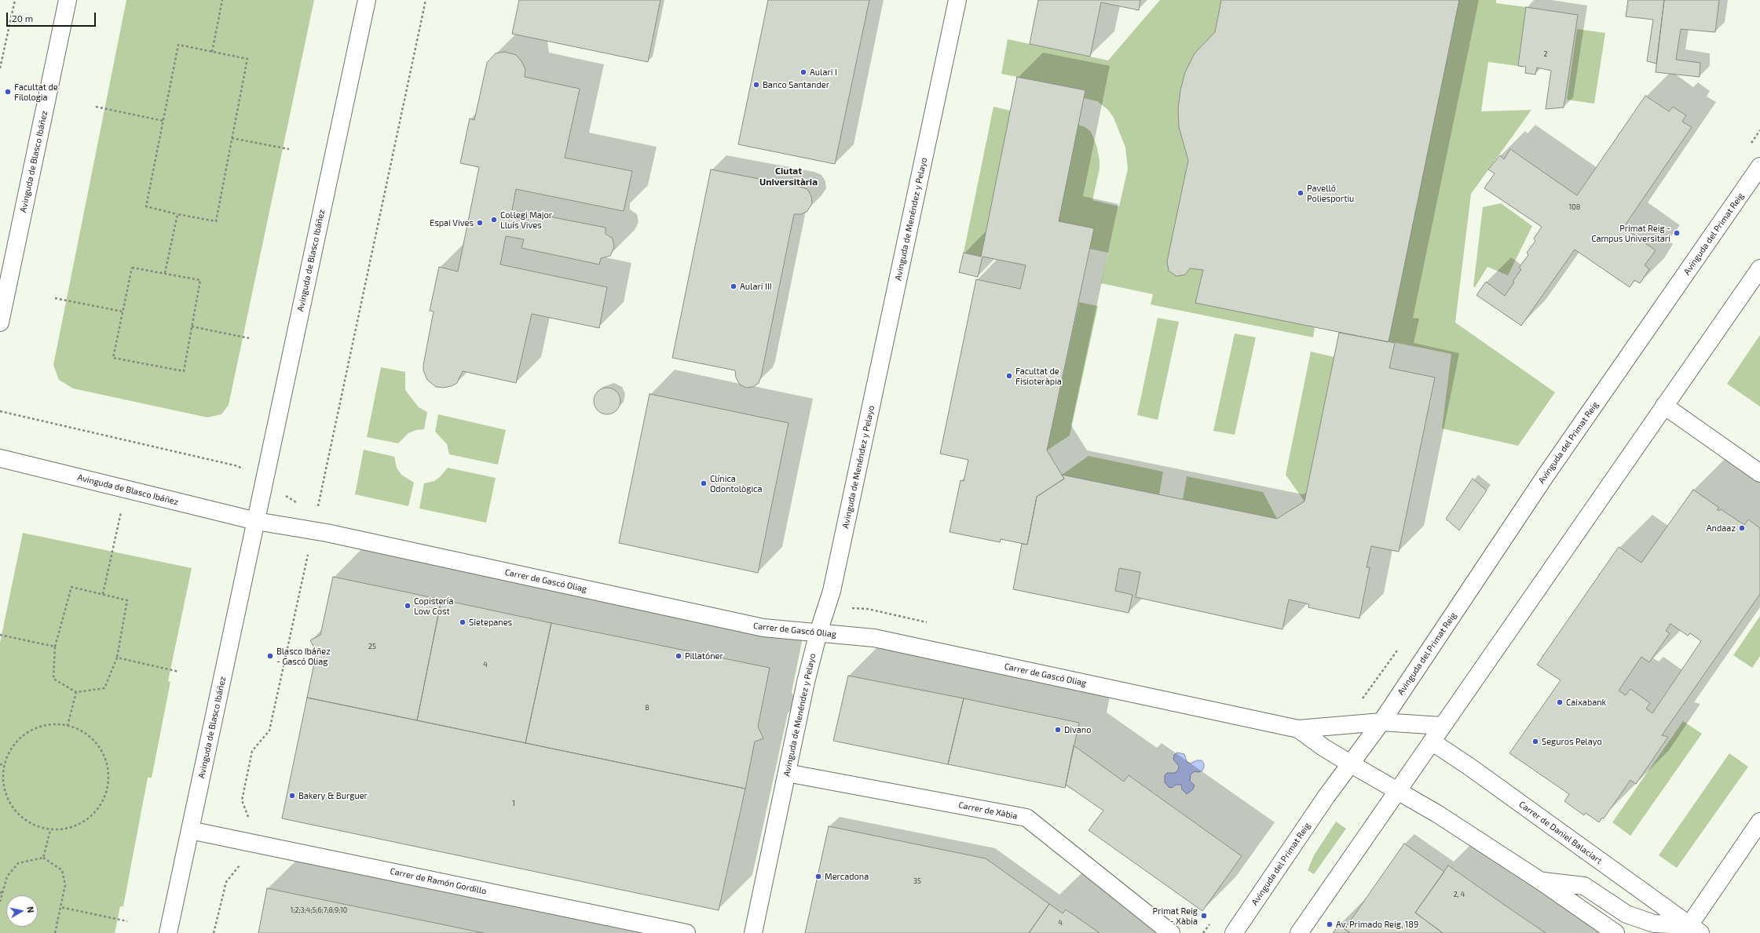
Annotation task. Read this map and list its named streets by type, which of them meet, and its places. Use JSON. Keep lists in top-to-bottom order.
{
  "streets": {
    "street": [
      "Avinguda de Blasco Ibáñez",
      "Avinguda de Menéndez y Pelayo",
      "Avinguda del Primat Reig",
      "Carrer de Gascó Oliag",
      "Carrer de Xàbia",
      "Carrer de Daniel Balaciart",
      "Carrer de Ramón Gordillo"
    ]
  },
  "crossings": [
    ["Avinguda de Blasco Ibáñez", "Carrer de Gascó Oliag"],
    ["Avinguda de Blasco Ibáñez", "Carrer de Ramón Gordillo"],
    ["Avinguda de Menéndez y Pelayo", "Carrer de Gascó Oliag"],
    ["Avinguda de Menéndez y Pelayo", "Carrer de Xàbia"],
    ["Avinguda del Primat Reig", "Carrer de Gascó Oliag"]
  ],
  "districts": ["Ciutat Universitària"],
  "places": [
    "Aulari I",
    "Banco Santander",
    "Facultat de Filologia",
    "Pavelló Poliesportiu",
    "Col·legi Major Lluís Vives",
    "Espai Vives",
    "Primat Reig - Campus Universitari",
    "Aulari III",
    "Facultat de Fisioteràpia",
    "Clínica Odontològica",
    "Andaaz",
    "Copistería Low Cost",
    "Sietepanes",
    "Blasco Ibáñez - Gascó Oliag",
    "Pillatóner",
    "Caixabank",
    "Divano",
    "Seguros Pelayo",
    "Bakery & Burguer",
    "Mercadona",
    "Primat Reig - Xàbia",
    "Av. Primado Reig, 189"
  ],
  "house_numbers": [
    "2",
    "108",
    "25",
    "4",
    "8",
    "1",
    "35",
    "2, 4",
    "1;2;3;4;5;6;7;8;9;10",
    "4"
  ],
  "scale_bar": "20 m",
  "north": "right"
}
